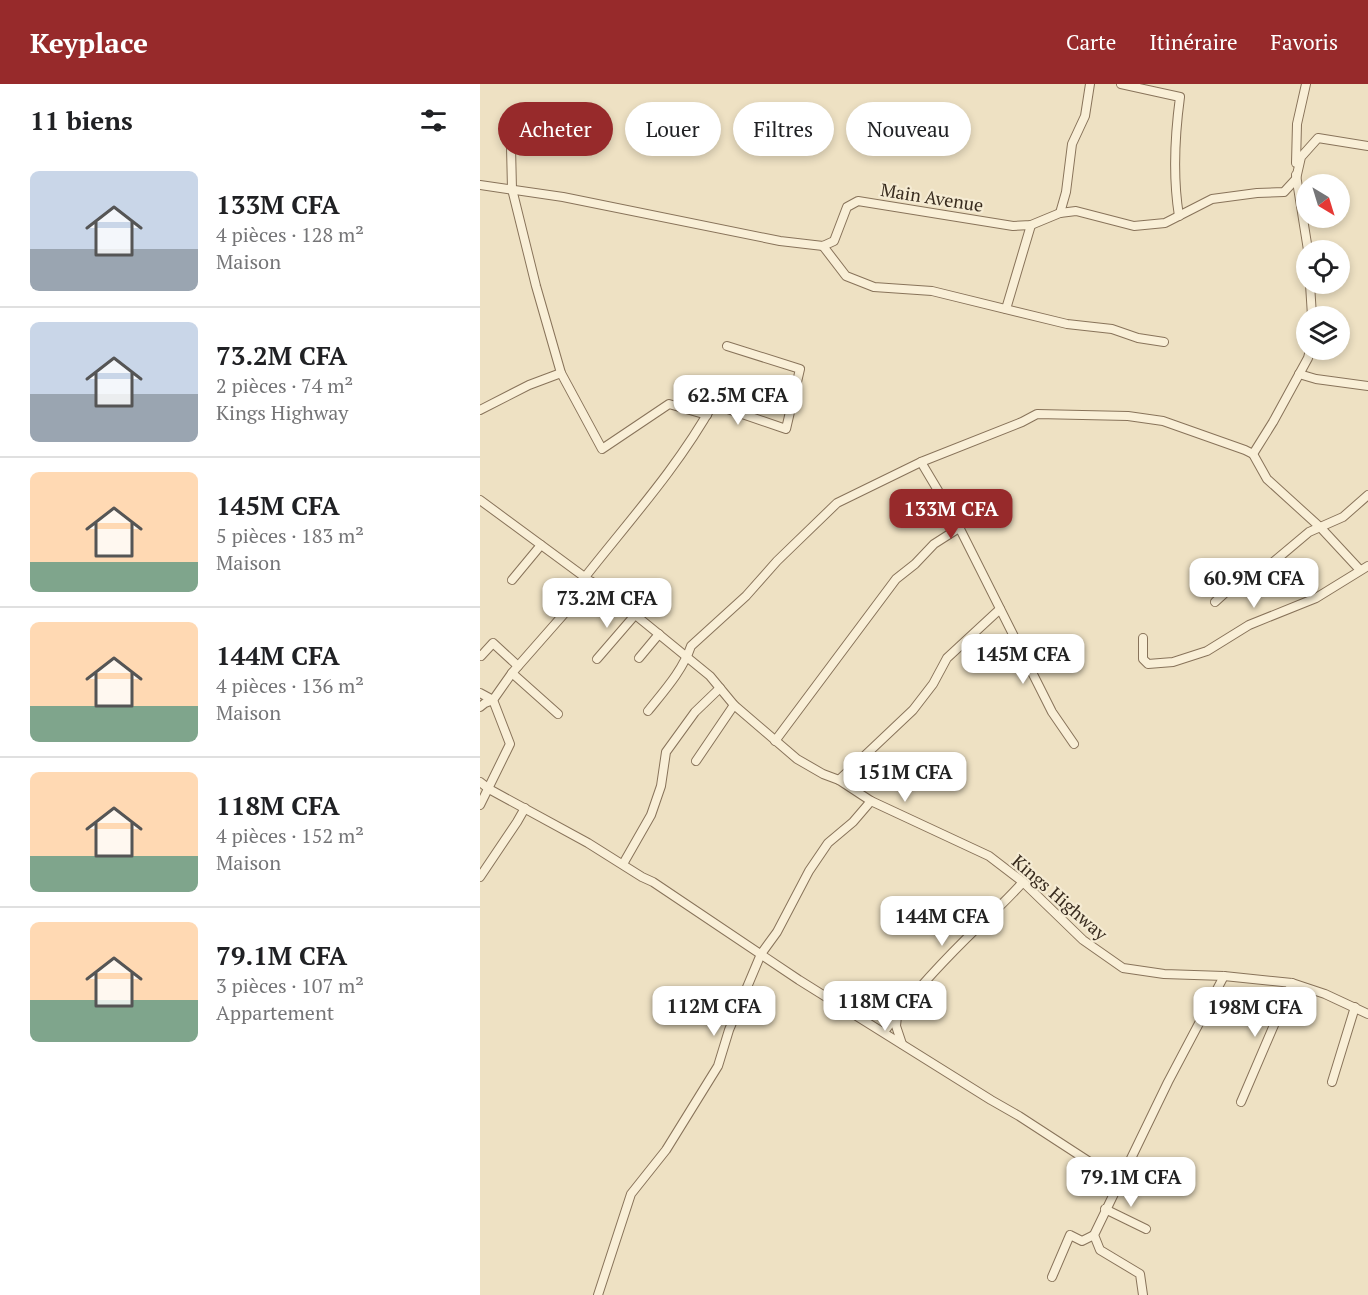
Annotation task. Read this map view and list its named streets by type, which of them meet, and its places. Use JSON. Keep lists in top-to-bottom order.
{
  "streets": {
    "street": ["Main Avenue", "Kings Highway"]
  },
  "north": "bottom right",
  "page": {
    "header": "Keyplace",
    "nav": ["Carte", "Itinéraire", "Favoris"],
    "heading": "11 biens",
    "chip": [
      "Acheter",
      "Louer",
      "Filtres",
      "Nouveau"
    ],
    "list": [
      {
        "name": "133M CFA",
        "note": "4 pièces · 128 m² · Maison"
      },
      {
        "name": "73.2M CFA",
        "note": "2 pièces · 74 m² · Kings Highway"
      },
      {
        "name": "145M CFA",
        "note": "5 pièces · 183 m² · Maison"
      },
      {
        "name": "144M CFA",
        "note": "4 pièces · 136 m² · Maison"
      },
      {
        "name": "118M CFA",
        "note": "4 pièces · 152 m² · Maison"
      },
      {
        "name": "79.1M CFA",
        "note": "3 pièces · 107 m² · Appartement"
      }
    ],
    "price": [
      "62.5M CFA",
      "133M CFA",
      "60.9M CFA",
      "73.2M CFA",
      "145M CFA",
      "151M CFA",
      "144M CFA",
      "118M CFA",
      "112M CFA",
      "198M CFA",
      "79.1M CFA"
    ]
  }
}
